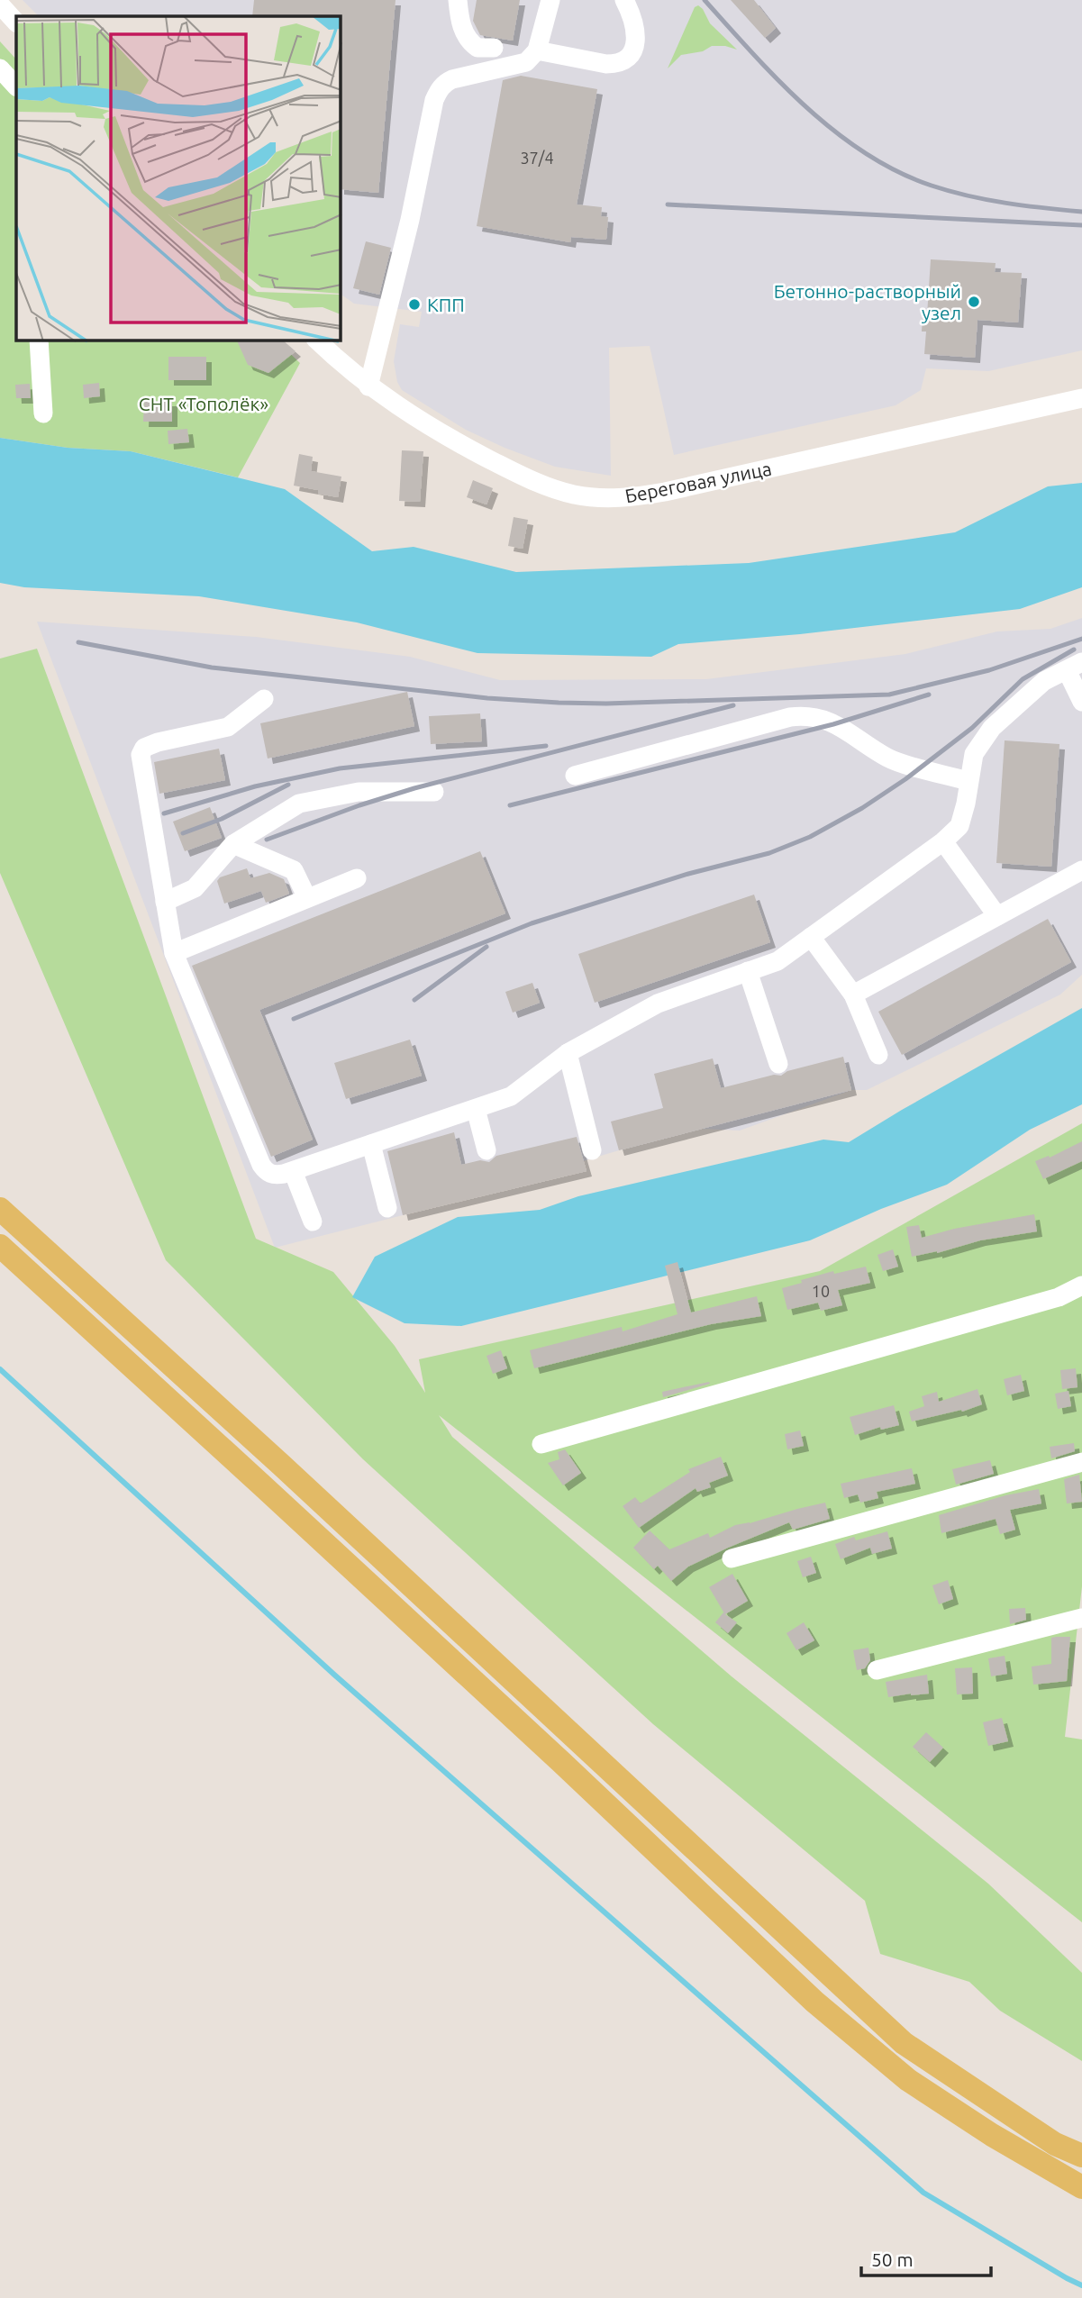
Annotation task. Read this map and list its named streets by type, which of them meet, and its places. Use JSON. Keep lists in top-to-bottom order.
{
  "streets": {
    "street": ["Береговая улица"]
  },
  "parks": ["СНТ «Тополёк»"],
  "places": ["Бетонно-растворный узел", "КПП"],
  "house_numbers": ["37/4", "10"],
  "scale_bar": "50 m"
}
